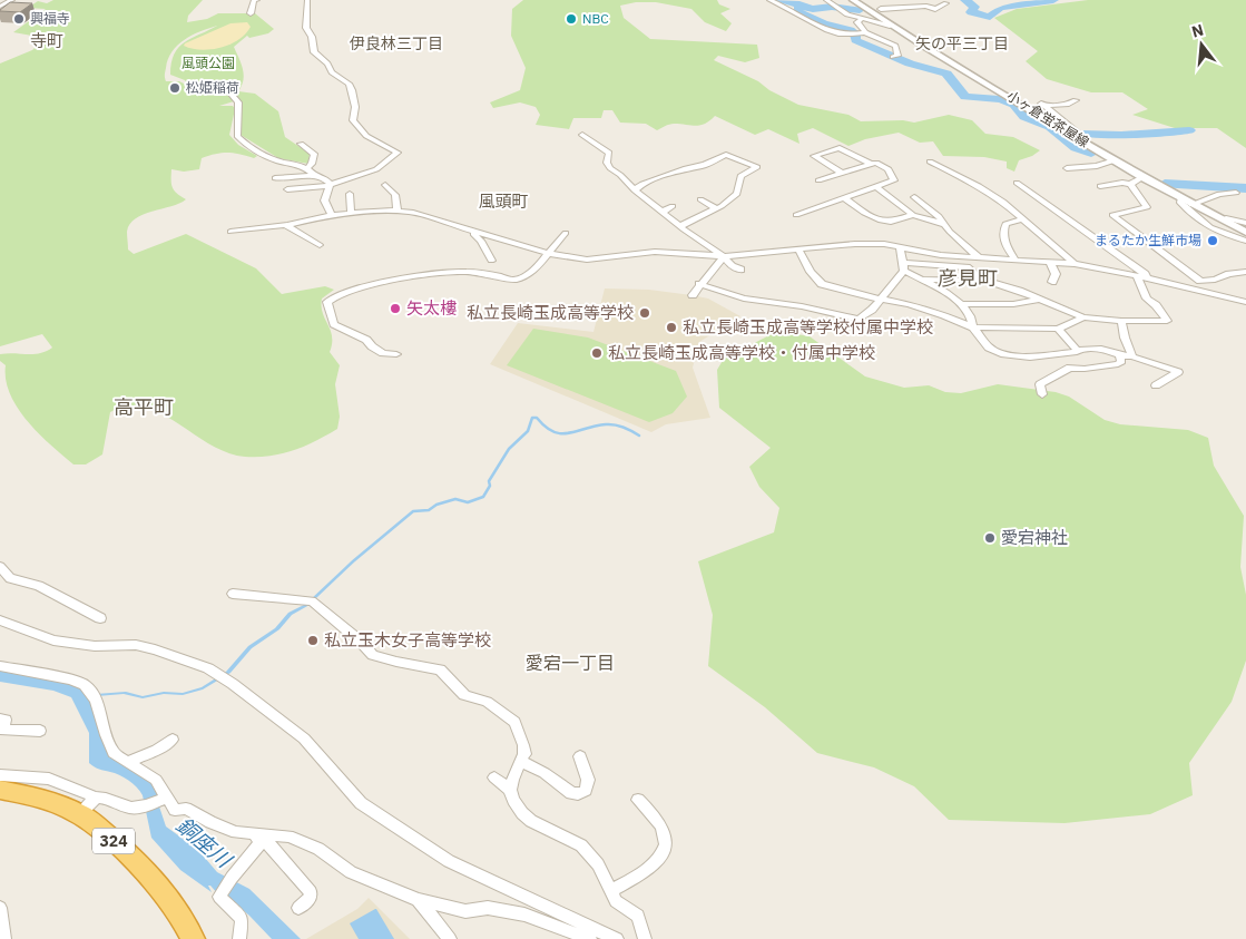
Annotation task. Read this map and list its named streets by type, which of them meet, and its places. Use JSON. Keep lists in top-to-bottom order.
{
  "streets": {
    "highway": ["324"],
    "street": ["小ヶ倉蛍茶屋線"]
  },
  "districts": [
    "寺町",
    "伊良林三丁目",
    "矢の平三丁目",
    "風頭町",
    "彦見町",
    "高平町",
    "愛宕一丁目"
  ],
  "water": ["銅座川"],
  "parks": ["風頭公園"],
  "places": [
    "興福寺",
    "NBC",
    "松姫稲荷",
    "まるたか生鮮市場",
    "矢太樓",
    "私立長崎玉成高等学校",
    "私立長崎玉成高等学校付属中学校",
    "私立長崎玉成高等学校・付属中学校",
    "愛宕神社",
    "私立玉木女子高等学校"
  ],
  "north": "top"
}
